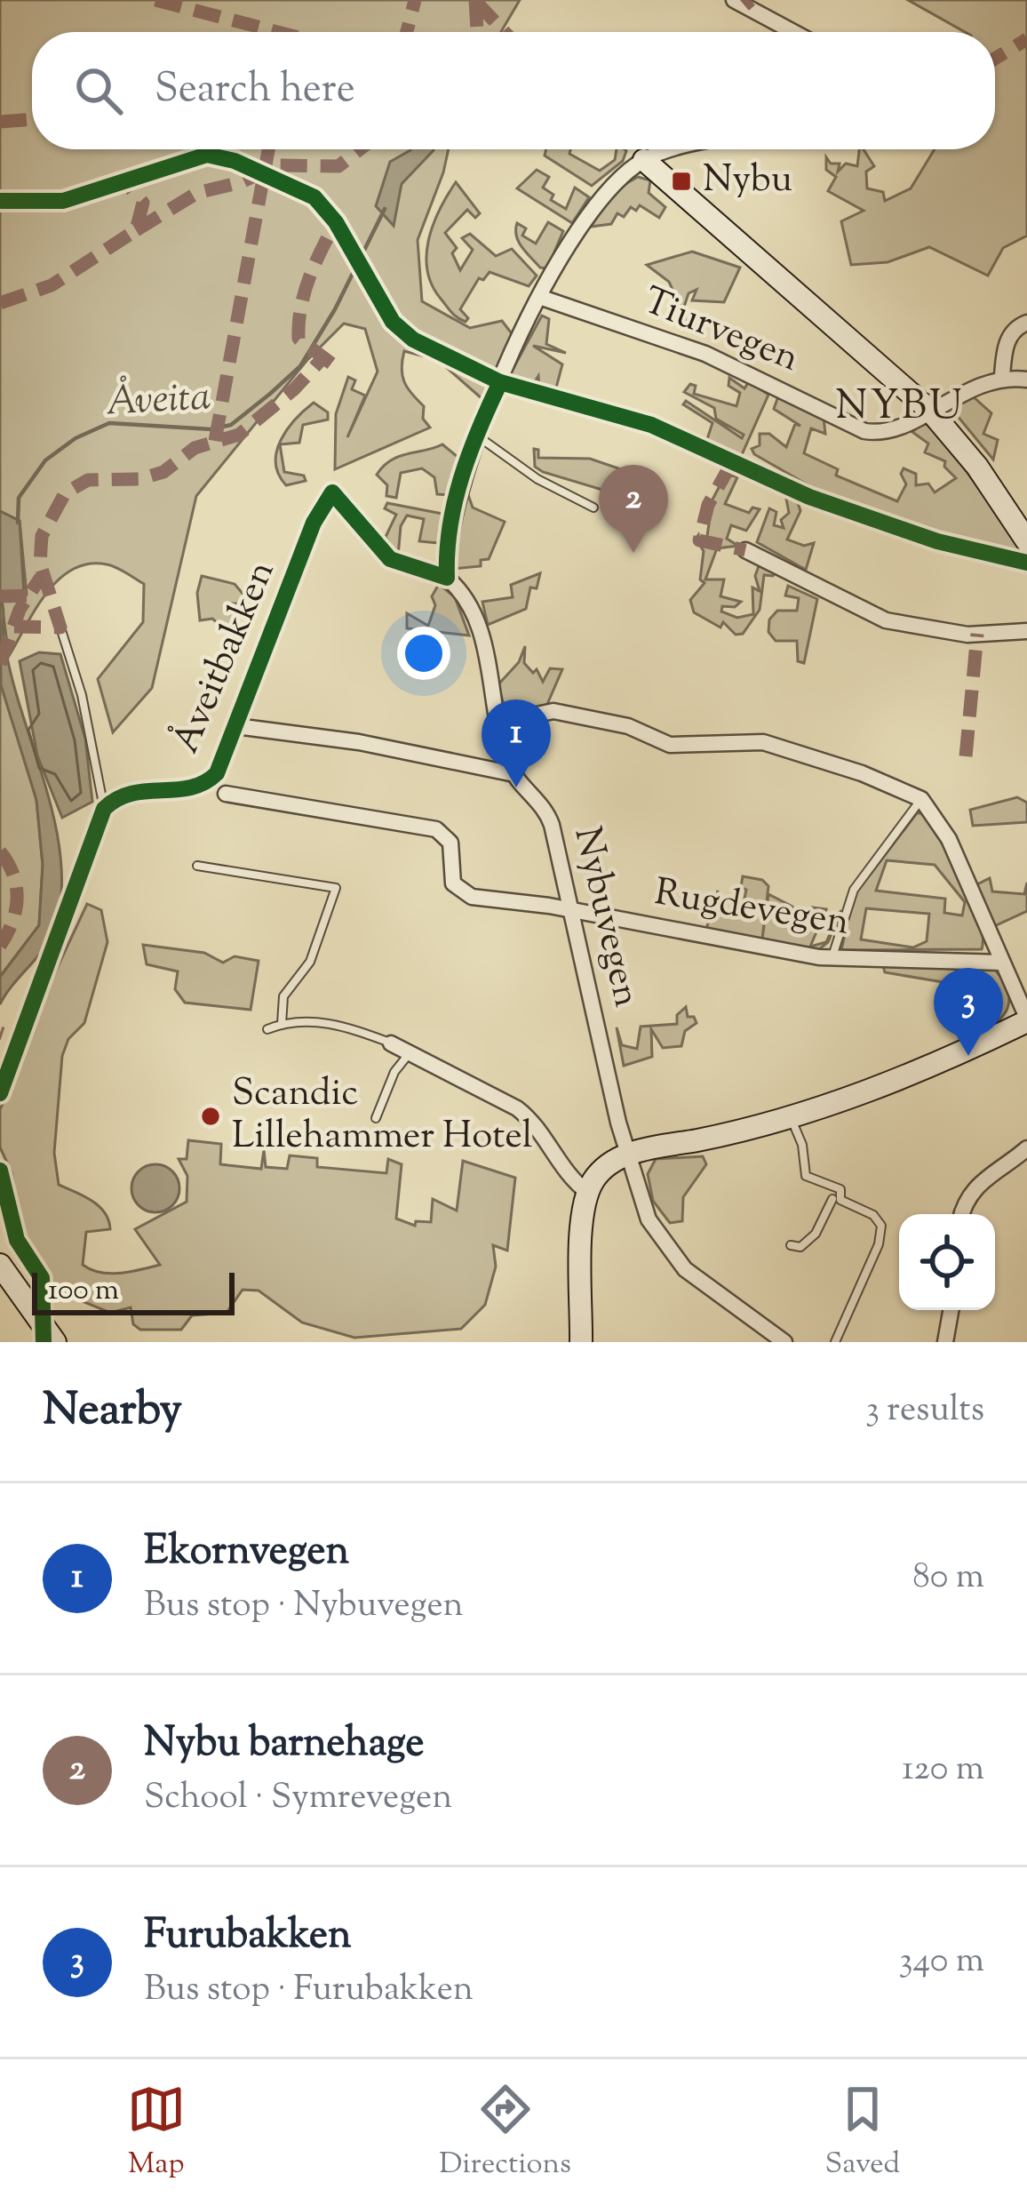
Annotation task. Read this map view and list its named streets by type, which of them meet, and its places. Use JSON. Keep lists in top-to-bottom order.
{
  "streets": {
    "street": [
      "Tiurvegen",
      "Åveitbakken",
      "Rugdevegen",
      "Nybuvegen"
    ]
  },
  "crossings": [
    ["Åveitbakken", "Nybuvegen"],
    ["Rugdevegen", "Nybuvegen"]
  ],
  "districts": ["NYBU"],
  "water": ["Åveita"],
  "places": {
    "transit": ["Nybu"],
    "other": ["Scandic Lillehammer Hotel"]
  },
  "scale_bar": "100 m",
  "page": {
    "search": "Search here",
    "pins": ["2", "1", "3"],
    "scale": "100 m",
    "heading": ["Nearby", "3 results"],
    "list": [
      {
        "mark": "1",
        "name": "Ekornvegen",
        "note": "Bus stop · Nybuvegen",
        "value": "80 m"
      },
      {
        "mark": "2",
        "name": "Nybu barnehage",
        "note": "School · Symrevegen",
        "value": "120 m"
      },
      {
        "mark": "3",
        "name": "Furubakken",
        "note": "Bus stop · Furubakken",
        "value": "340 m"
      }
    ],
    "nav": ["Map", "Directions", "Saved"]
  }
}
